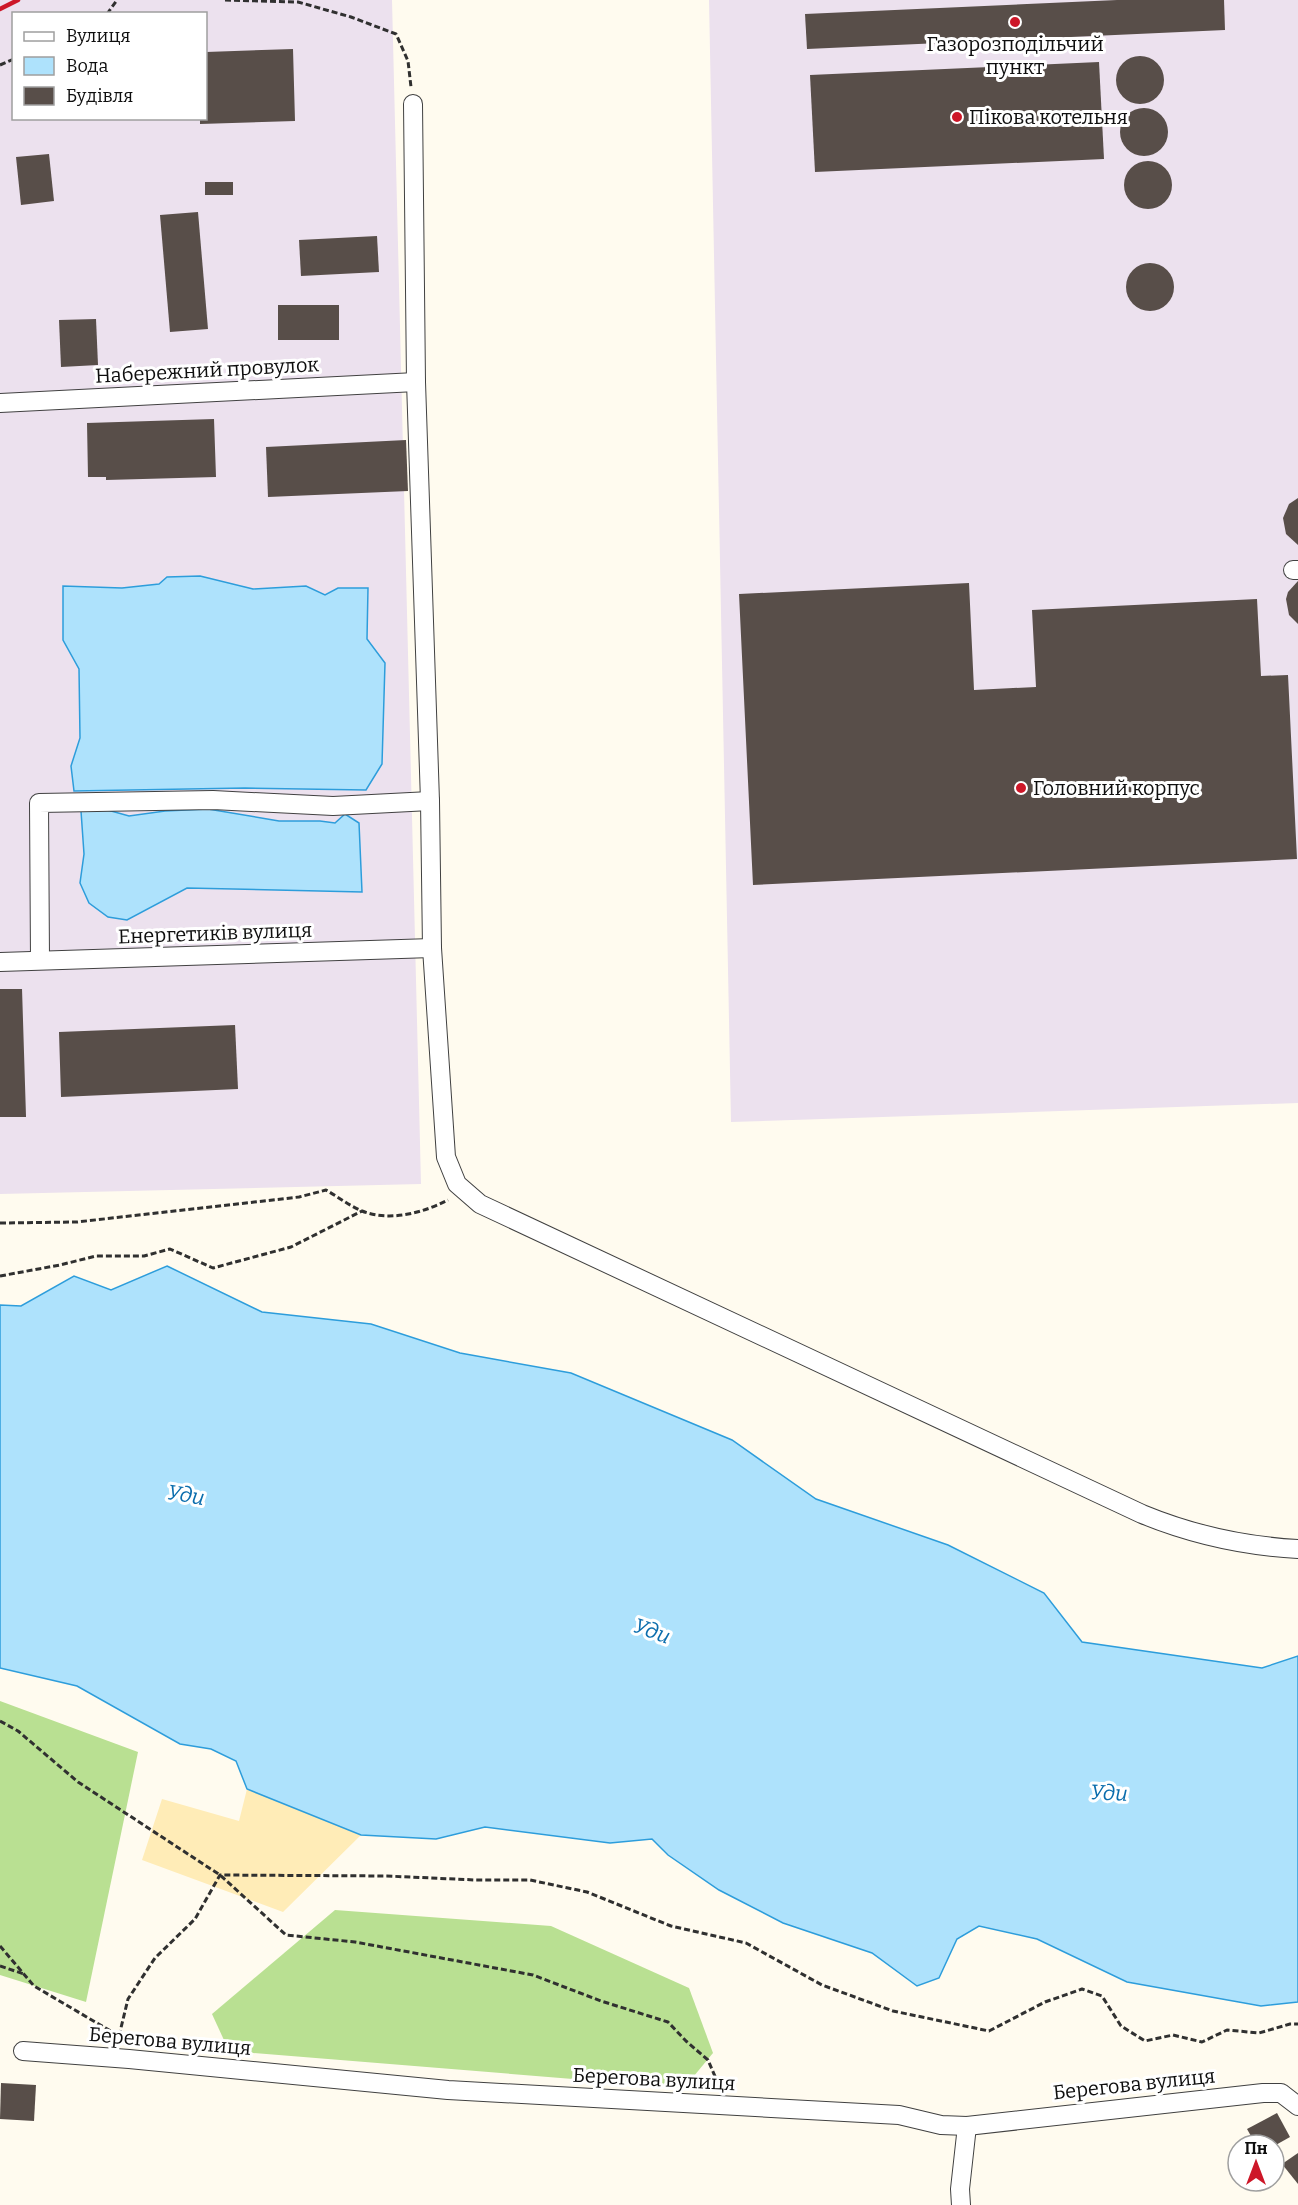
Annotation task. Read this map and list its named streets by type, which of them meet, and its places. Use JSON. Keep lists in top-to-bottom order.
{
  "streets": {
    "street": ["Набережний провулок", "Енергетиків вулиця", "Берегова вулиця"]
  },
  "water": ["Уди"],
  "places": ["Газорозподільчий пункт", "Пікова котельня", "Головний корпус"],
  "legend": ["Вулиця", "Вода", "Будівля"],
  "north": "top"
}
